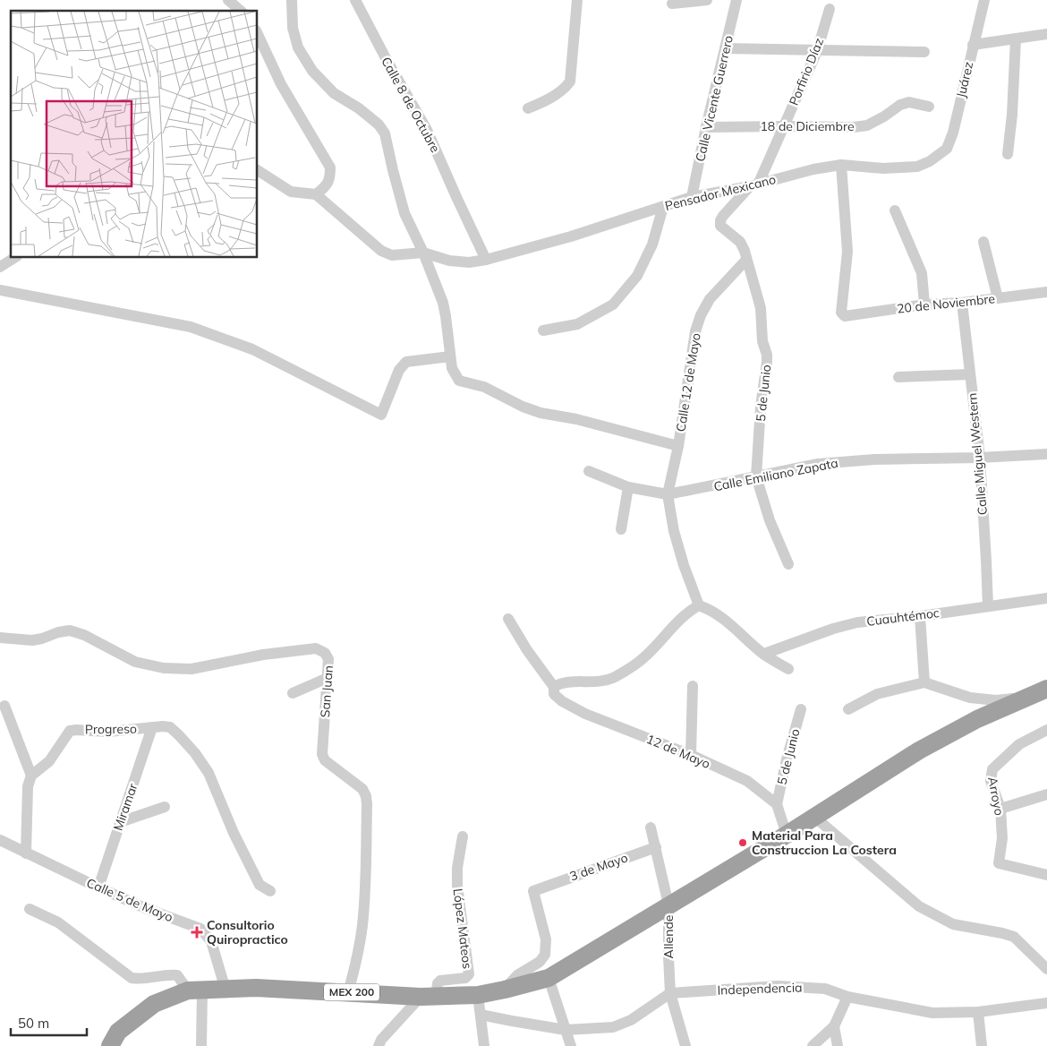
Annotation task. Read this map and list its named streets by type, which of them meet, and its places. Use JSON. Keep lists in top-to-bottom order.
{
  "streets": {
    "highway": ["MEX 200"],
    "street": [
      "Porfirio Díaz",
      "Juárez",
      "Calle Vicente Guerrero",
      "Calle 8 de Octubre",
      "18 de Diciembre",
      "Pensador Mexicano",
      "20 de Noviembre",
      "Calle 12 de Mayo",
      "5 de Junio",
      "Calle Miguel Western",
      "Calle Emiliano Zapata",
      "Cuauhtémoc",
      "San Juan",
      "Progreso",
      "12 de Mayo",
      "Arroyo",
      "Miramar",
      "3 de Mayo",
      "Calle 5 de Mayo",
      "López Mateos",
      "Allende",
      "Independencia"
    ]
  },
  "crossings": [
    ["Porfirio Díaz", "18 de Diciembre"],
    ["Porfirio Díaz", "Pensador Mexicano"],
    ["Porfirio Díaz", "5 de Junio"],
    ["Juárez", "Pensador Mexicano"],
    ["Calle Vicente Guerrero", "18 de Diciembre"],
    ["Calle Vicente Guerrero", "Pensador Mexicano"],
    ["Calle 8 de Octubre", "Pensador Mexicano"],
    ["Pensador Mexicano", "20 de Noviembre"],
    ["Pensador Mexicano", "5 de Junio"],
    ["20 de Noviembre", "Calle Miguel Western"],
    ["Calle 12 de Mayo", "5 de Junio"],
    ["Calle 12 de Mayo", "Calle Emiliano Zapata"],
    ["5 de Junio", "Calle Emiliano Zapata"],
    ["5 de Junio", "12 de Mayo"],
    ["Calle Miguel Western", "Calle Emiliano Zapata"],
    ["Calle Miguel Western", "Cuauhtémoc"],
    ["San Juan", "MEX 200"],
    ["Progreso", "Miramar"],
    ["Miramar", "Calle 5 de Mayo"],
    ["3 de Mayo", "Allende"],
    ["3 de Mayo", "MEX 200"],
    ["Calle 5 de Mayo", "MEX 200"],
    ["López Mateos", "MEX 200"],
    ["Allende", "Independencia"],
    ["Allende", "MEX 200"]
  ],
  "places": {
    "other": ["Material Para Construccion La Costera"],
    "health": ["Consultorio Quiropractico"]
  },
  "scale_bar": "50 m"
}
